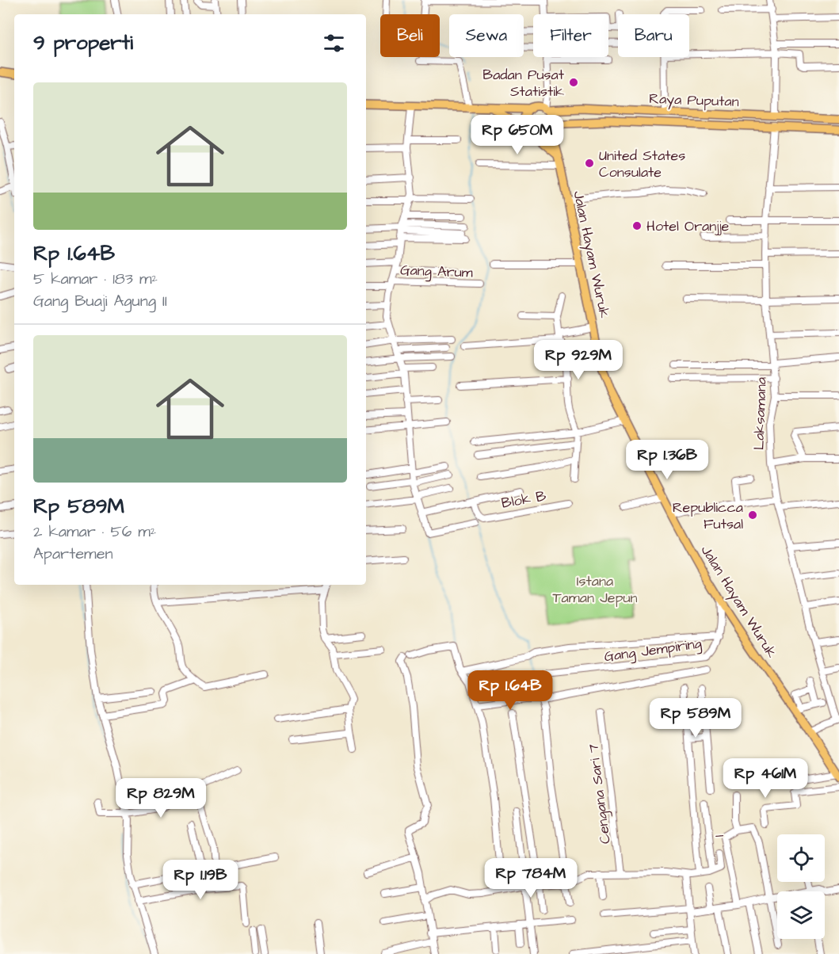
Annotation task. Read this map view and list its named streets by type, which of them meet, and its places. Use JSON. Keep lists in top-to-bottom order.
{
  "streets": {
    "main road": ["Raya Puputan", "Jalan Hayam Wuruk"],
    "street": [
      "Gang Arum",
      "Laksamana",
      "Blok B",
      "Gang Jempiring",
      "Cengana Sari 7",
      "1"
    ]
  },
  "crossings": [
    ["Raya Puputan", "Jalan Hayam Wuruk"],
    ["Raya Puputan", "Laksamana"],
    ["Jalan Hayam Wuruk", "Laksamana"],
    ["Jalan Hayam Wuruk", "Gang Jempiring"]
  ],
  "parks": ["Istana Taman Jepun"],
  "places": [
    "Badan Pusat Statistik",
    "United States Consulate",
    "Hotel Oranjje",
    "Republicca Futsal"
  ],
  "page": {
    "chip": [
      "Beli",
      "Sewa",
      "Filter",
      "Baru"
    ],
    "heading": "9 properti",
    "list": [
      {
        "name": "Rp 1.64B",
        "note": "5 kamar · 183 m² · Gang Buaji Agung II"
      },
      {
        "name": "Rp 589M",
        "note": "2 kamar · 56 m² · Apartemen"
      }
    ],
    "price": [
      "Rp 650M",
      "Rp 929M",
      "Rp 1.36B",
      "Rp 1.64B",
      "Rp 589M",
      "Rp 461M",
      "Rp 829M",
      "Rp 784M",
      "Rp 1.19B"
    ]
  }
}
